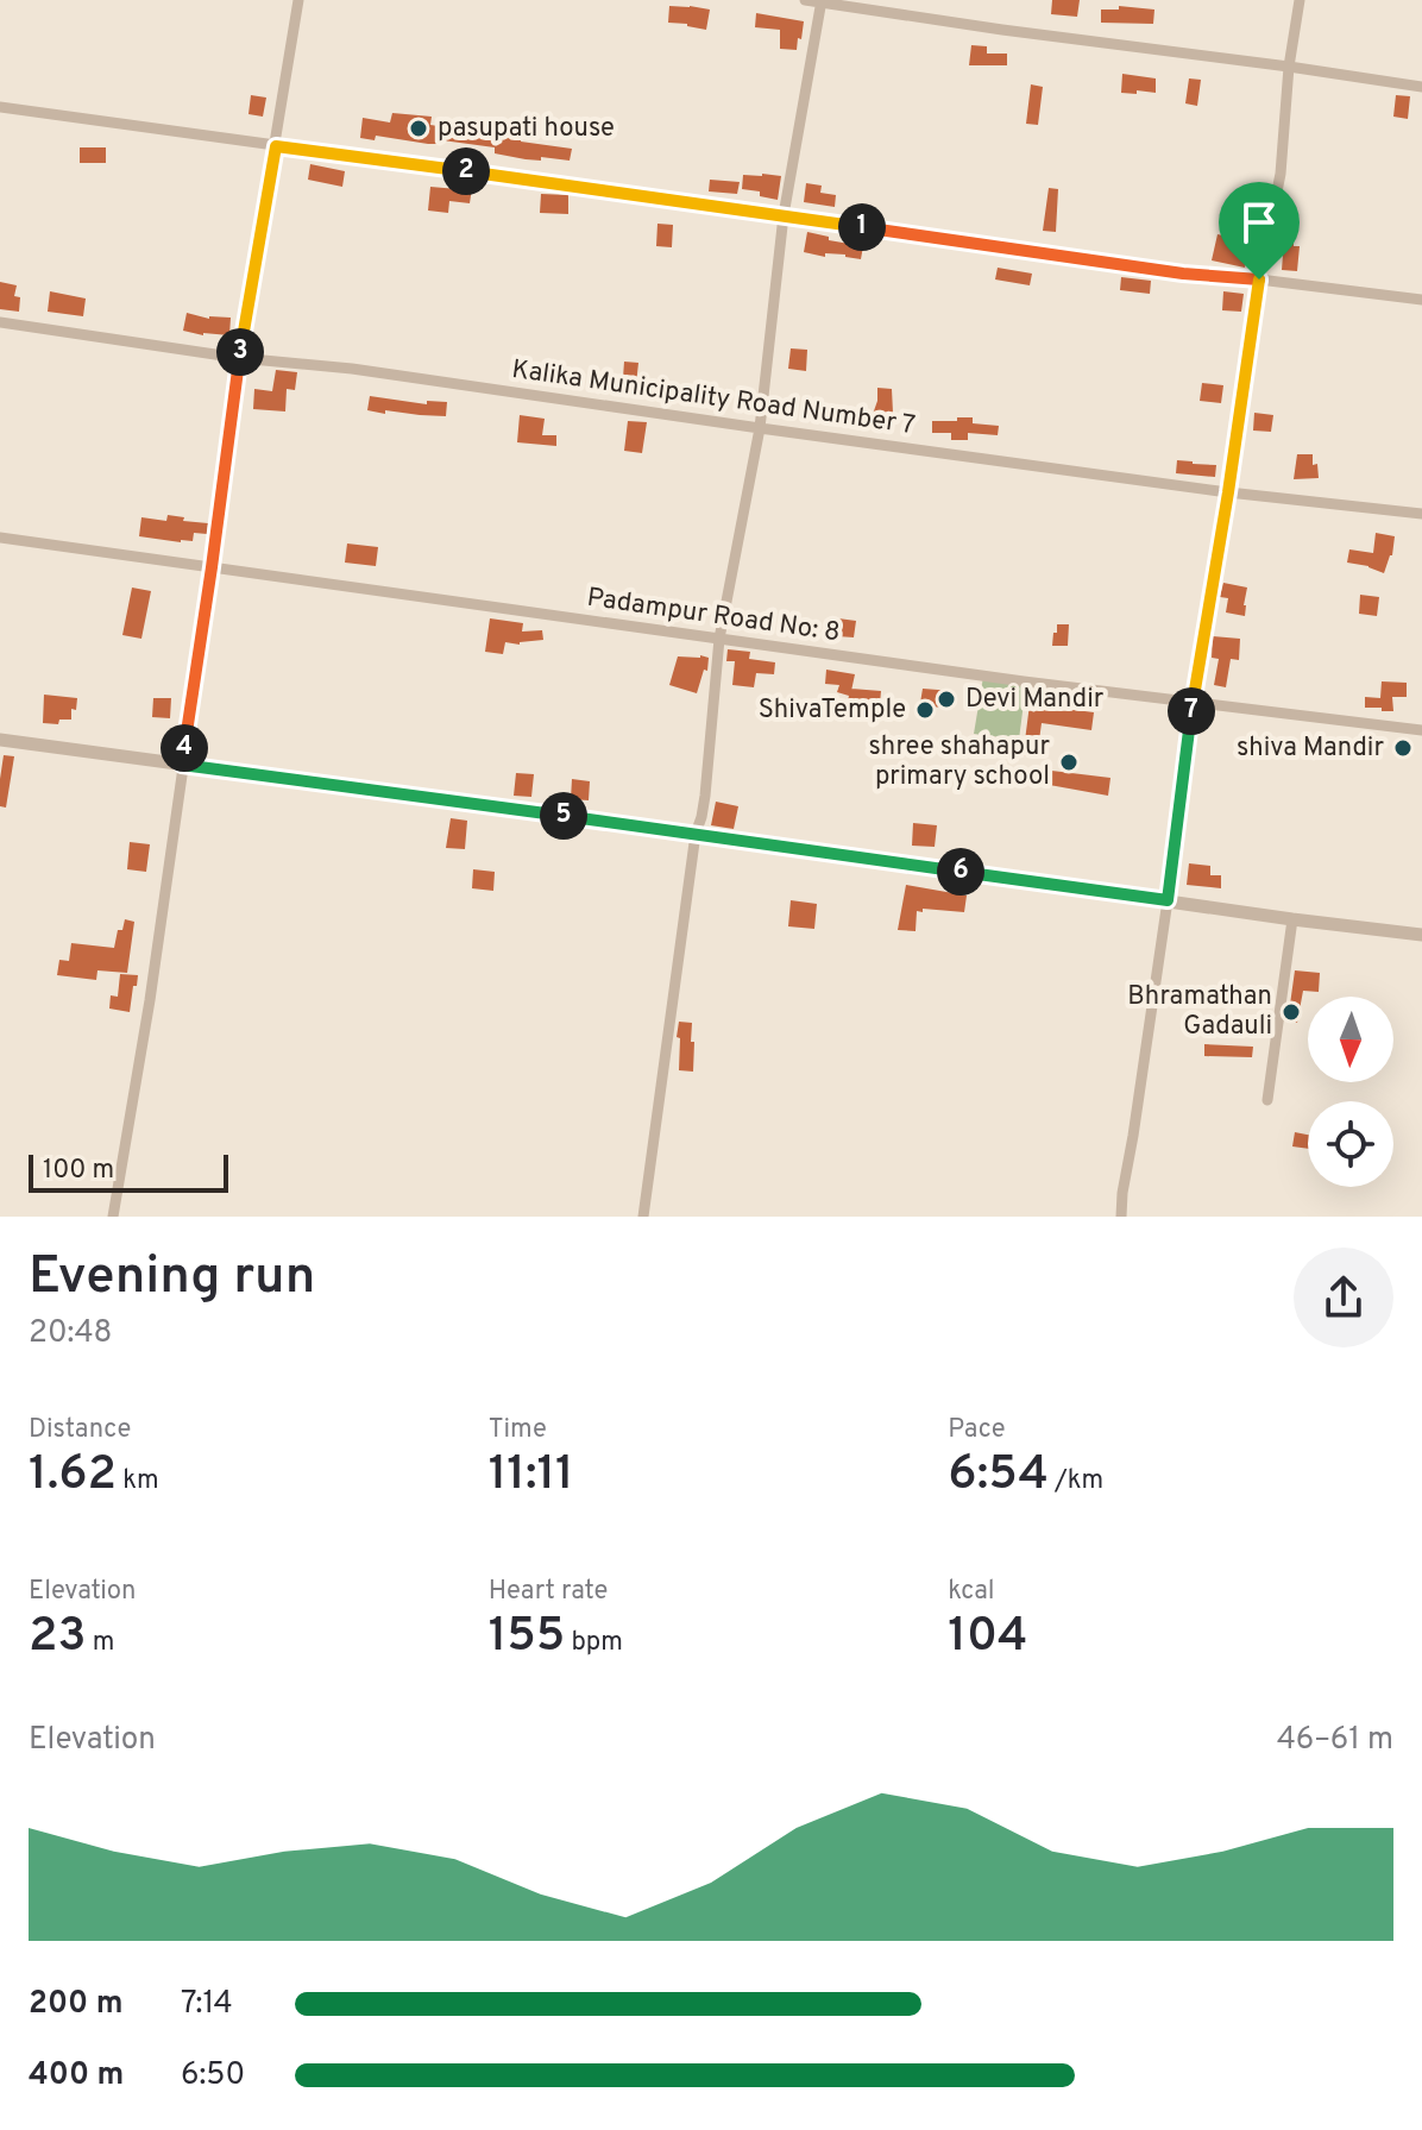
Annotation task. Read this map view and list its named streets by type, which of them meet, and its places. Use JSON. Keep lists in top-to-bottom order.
{
  "streets": {
    "street": ["Kalika Municipality Road Number 7", "Padampur Road No: 8"]
  },
  "places": [
    "pasupati house",
    "Devi Mandir",
    "ShivaTemple",
    "shiva Mandir",
    "shree shahapur primary school",
    "Bhramathan Gadauli"
  ],
  "scale_bar": "100 m",
  "north": "bottom",
  "page": {
    "pins": [
      "2",
      "1",
      "3",
      "7",
      "4",
      "5",
      "6"
    ],
    "scale": "100 m",
    "heading": ["Evening run", "20:48"],
    "stats": [
      ["Distance", "1.62 km"],
      ["Time", "11:11"],
      ["Pace", "6:54 /km"],
      ["Elevation", "23 m"],
      ["Heart rate", "155 bpm"],
      ["kcal", "104"]
    ],
    "chart": ["Elevation", "46–61 m"],
    "list": [
      {
        "name": "200 m",
        "note": "7:14"
      },
      {
        "name": "400 m",
        "note": "6:50"
      }
    ]
  }
}
